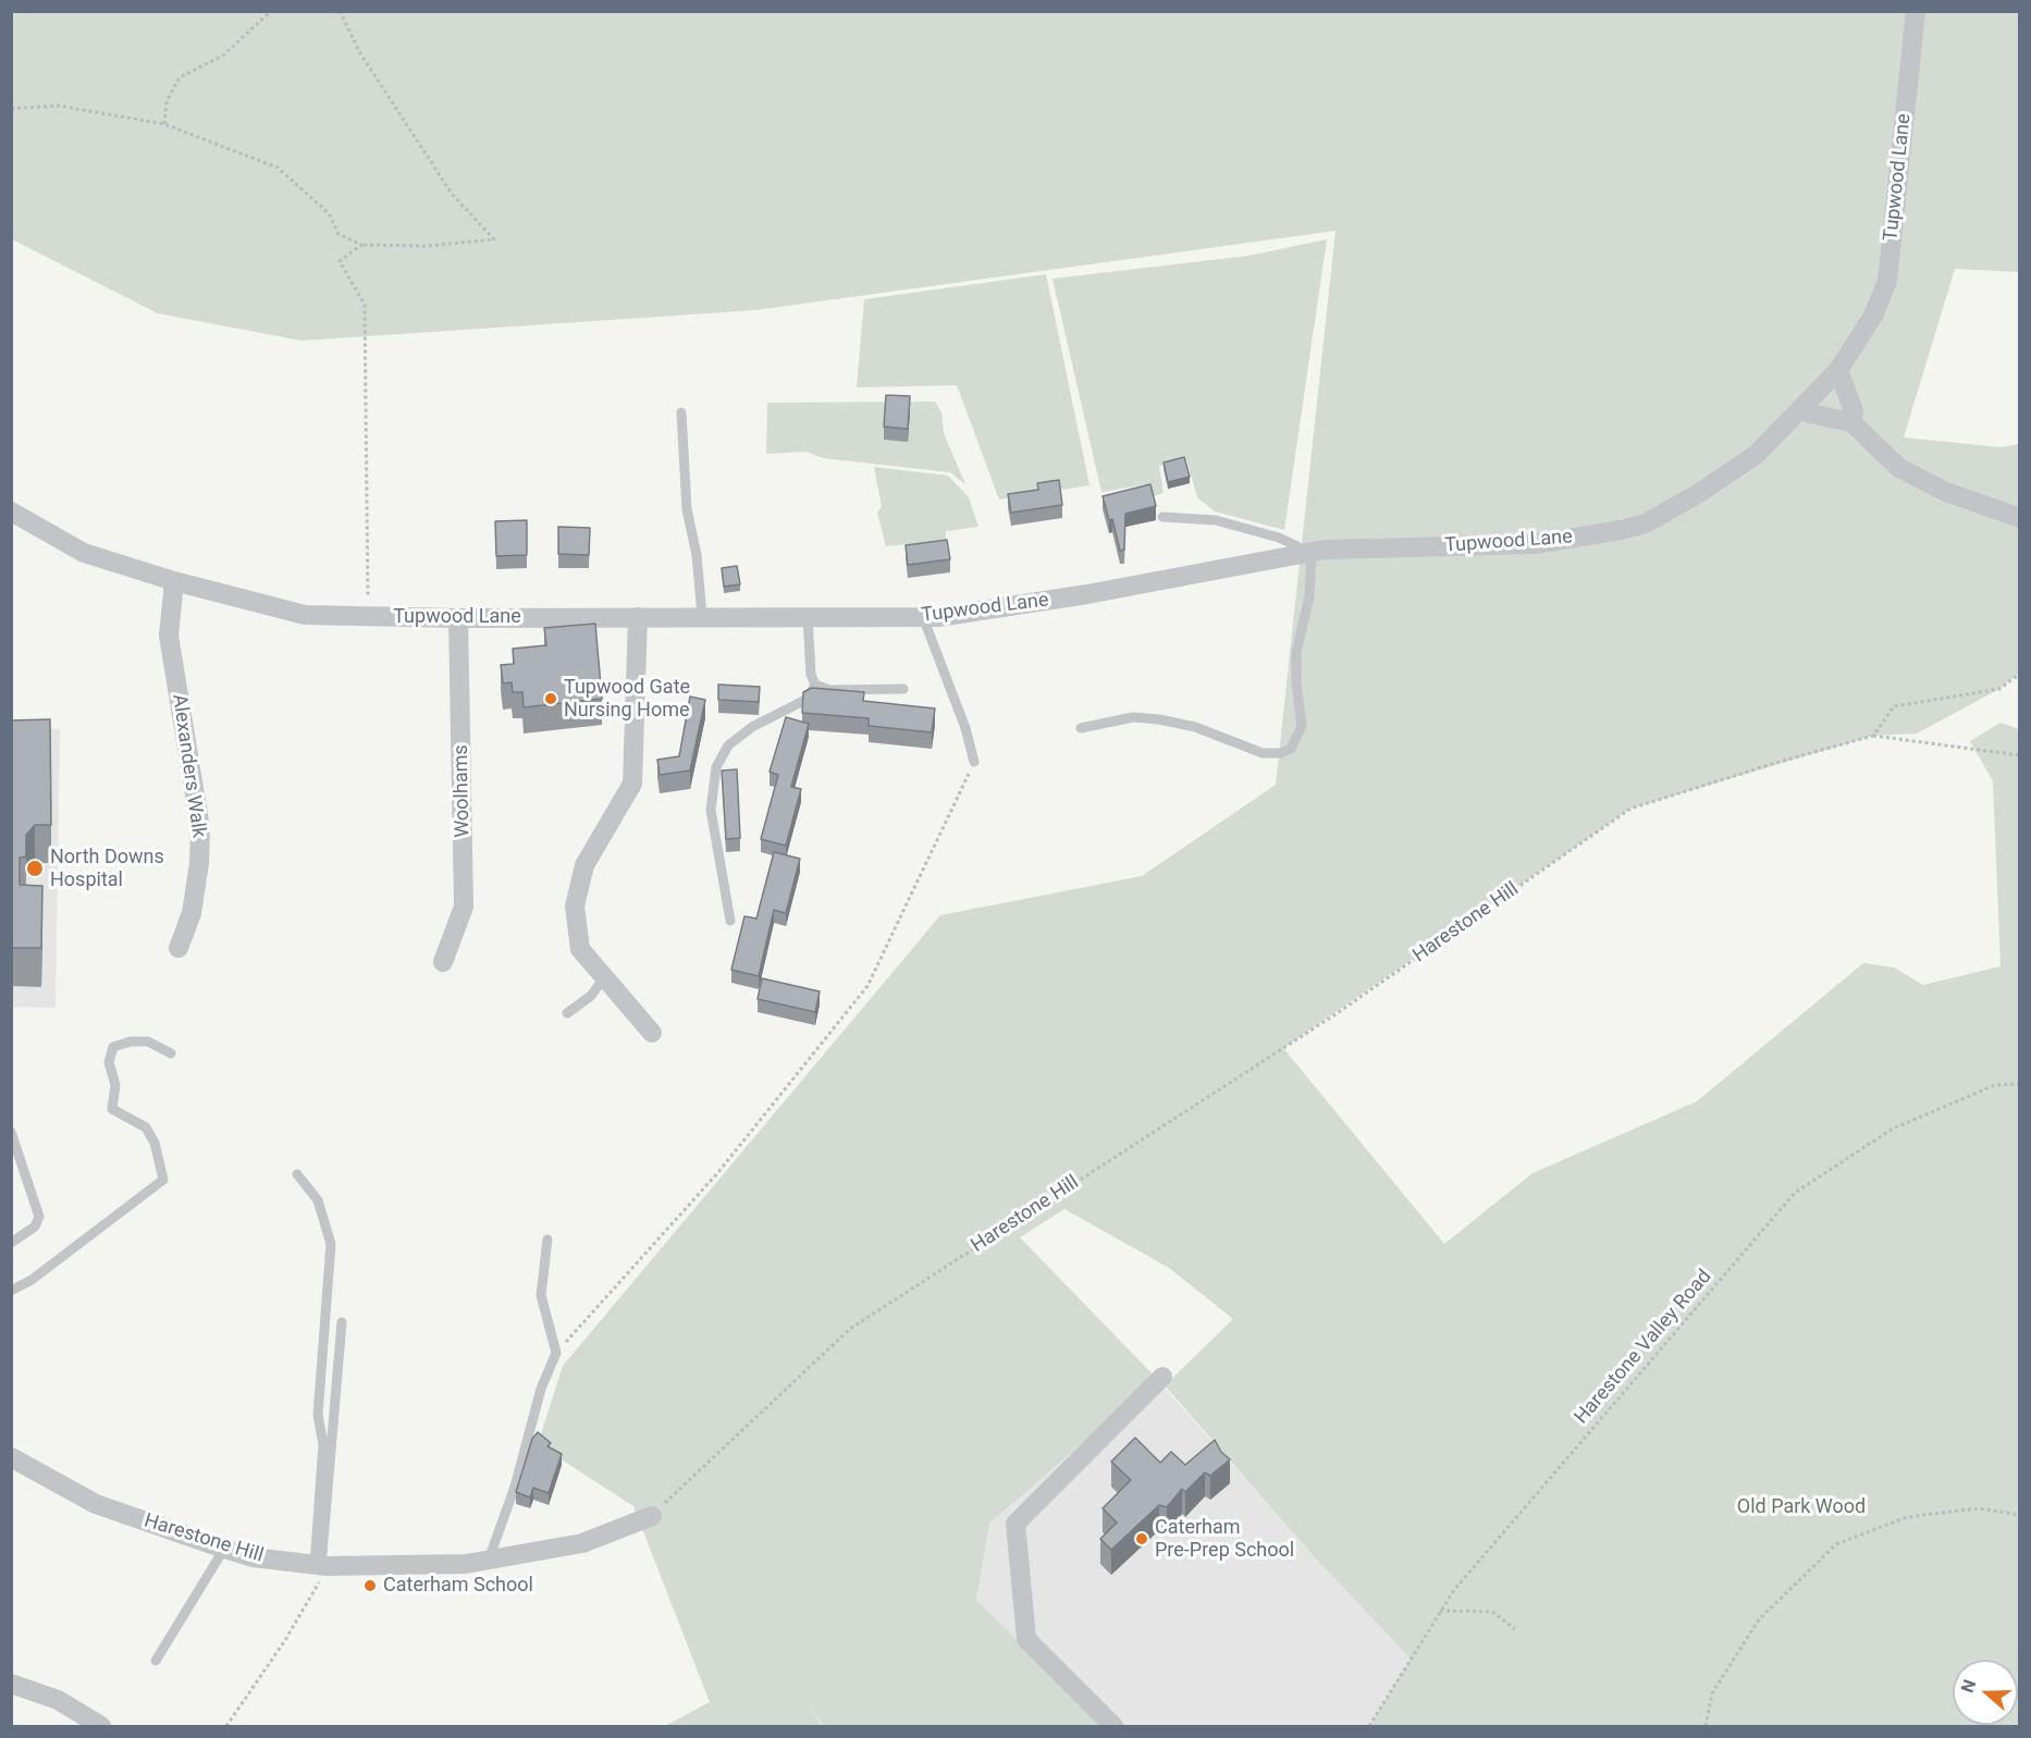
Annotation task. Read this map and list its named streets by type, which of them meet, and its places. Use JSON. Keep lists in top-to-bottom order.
{
  "streets": {
    "street": [
      "Tupwood Lane",
      "Alexanders Walk",
      "Woolhams",
      "Harestone Hill"
    ],
    "path": ["Harestone Valley Road"]
  },
  "crossings": [
    ["Tupwood Lane", "Alexanders Walk"],
    ["Tupwood Lane", "Woolhams"]
  ],
  "parks": ["Old Park Wood"],
  "places": [
    "Tupwood Gate Nursing Home",
    "North Downs Hospital",
    "Caterham Pre-Prep School",
    "Caterham School"
  ],
  "north": "left"
}
